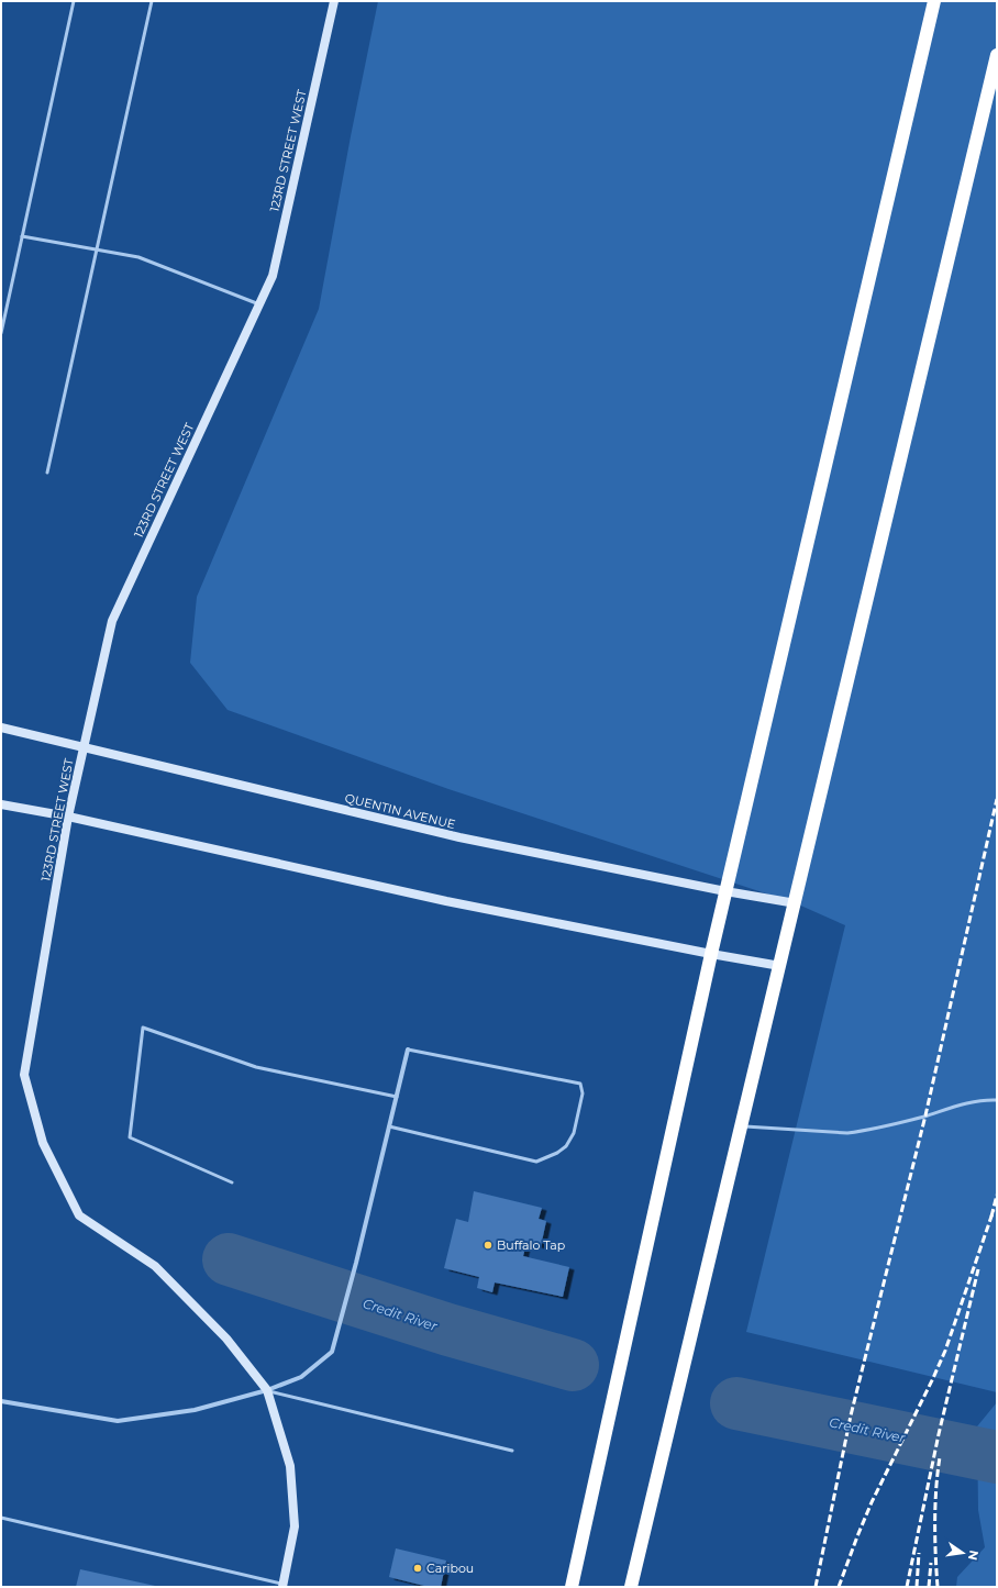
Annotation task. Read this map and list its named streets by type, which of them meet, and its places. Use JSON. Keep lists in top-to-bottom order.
{
  "streets": {
    "street": ["123RD STREET WEST", "QUENTIN AVENUE"]
  },
  "crossings": [
    ["123RD STREET WEST", "QUENTIN AVENUE"]
  ],
  "water": ["Credit River"],
  "places": ["Buffalo Tap", "Caribou"],
  "north": "right"
}
